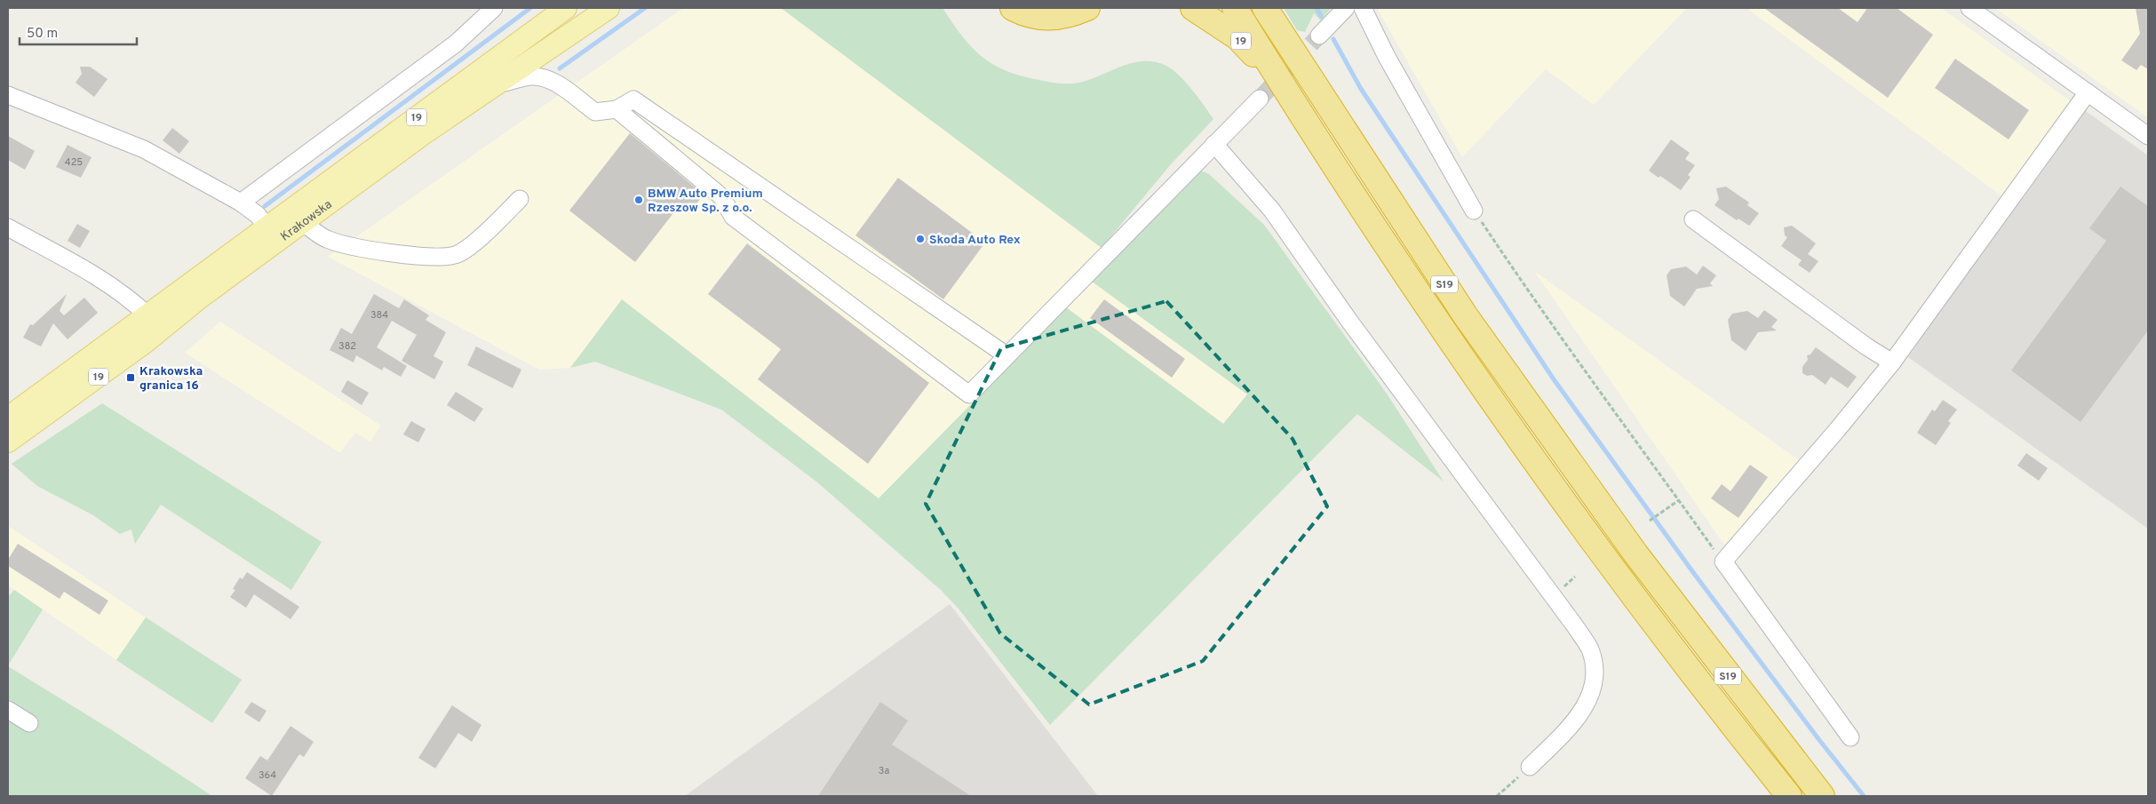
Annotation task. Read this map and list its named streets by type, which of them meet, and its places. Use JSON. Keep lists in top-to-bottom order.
{
  "streets": {
    "highway": ["19", "S19"],
    "main road": ["Krakowska"]
  },
  "crossings": [
    ["19", "S19"]
  ],
  "places": {
    "other": ["BMW Auto Premium Rzeszow Sp. z o.o.", "Skoda Auto Rex"],
    "transit": ["Krakowska granica 16"]
  },
  "house_numbers": [
    "425",
    "384",
    "382",
    "3a",
    "364"
  ],
  "scale_bar": "50 m"
}
